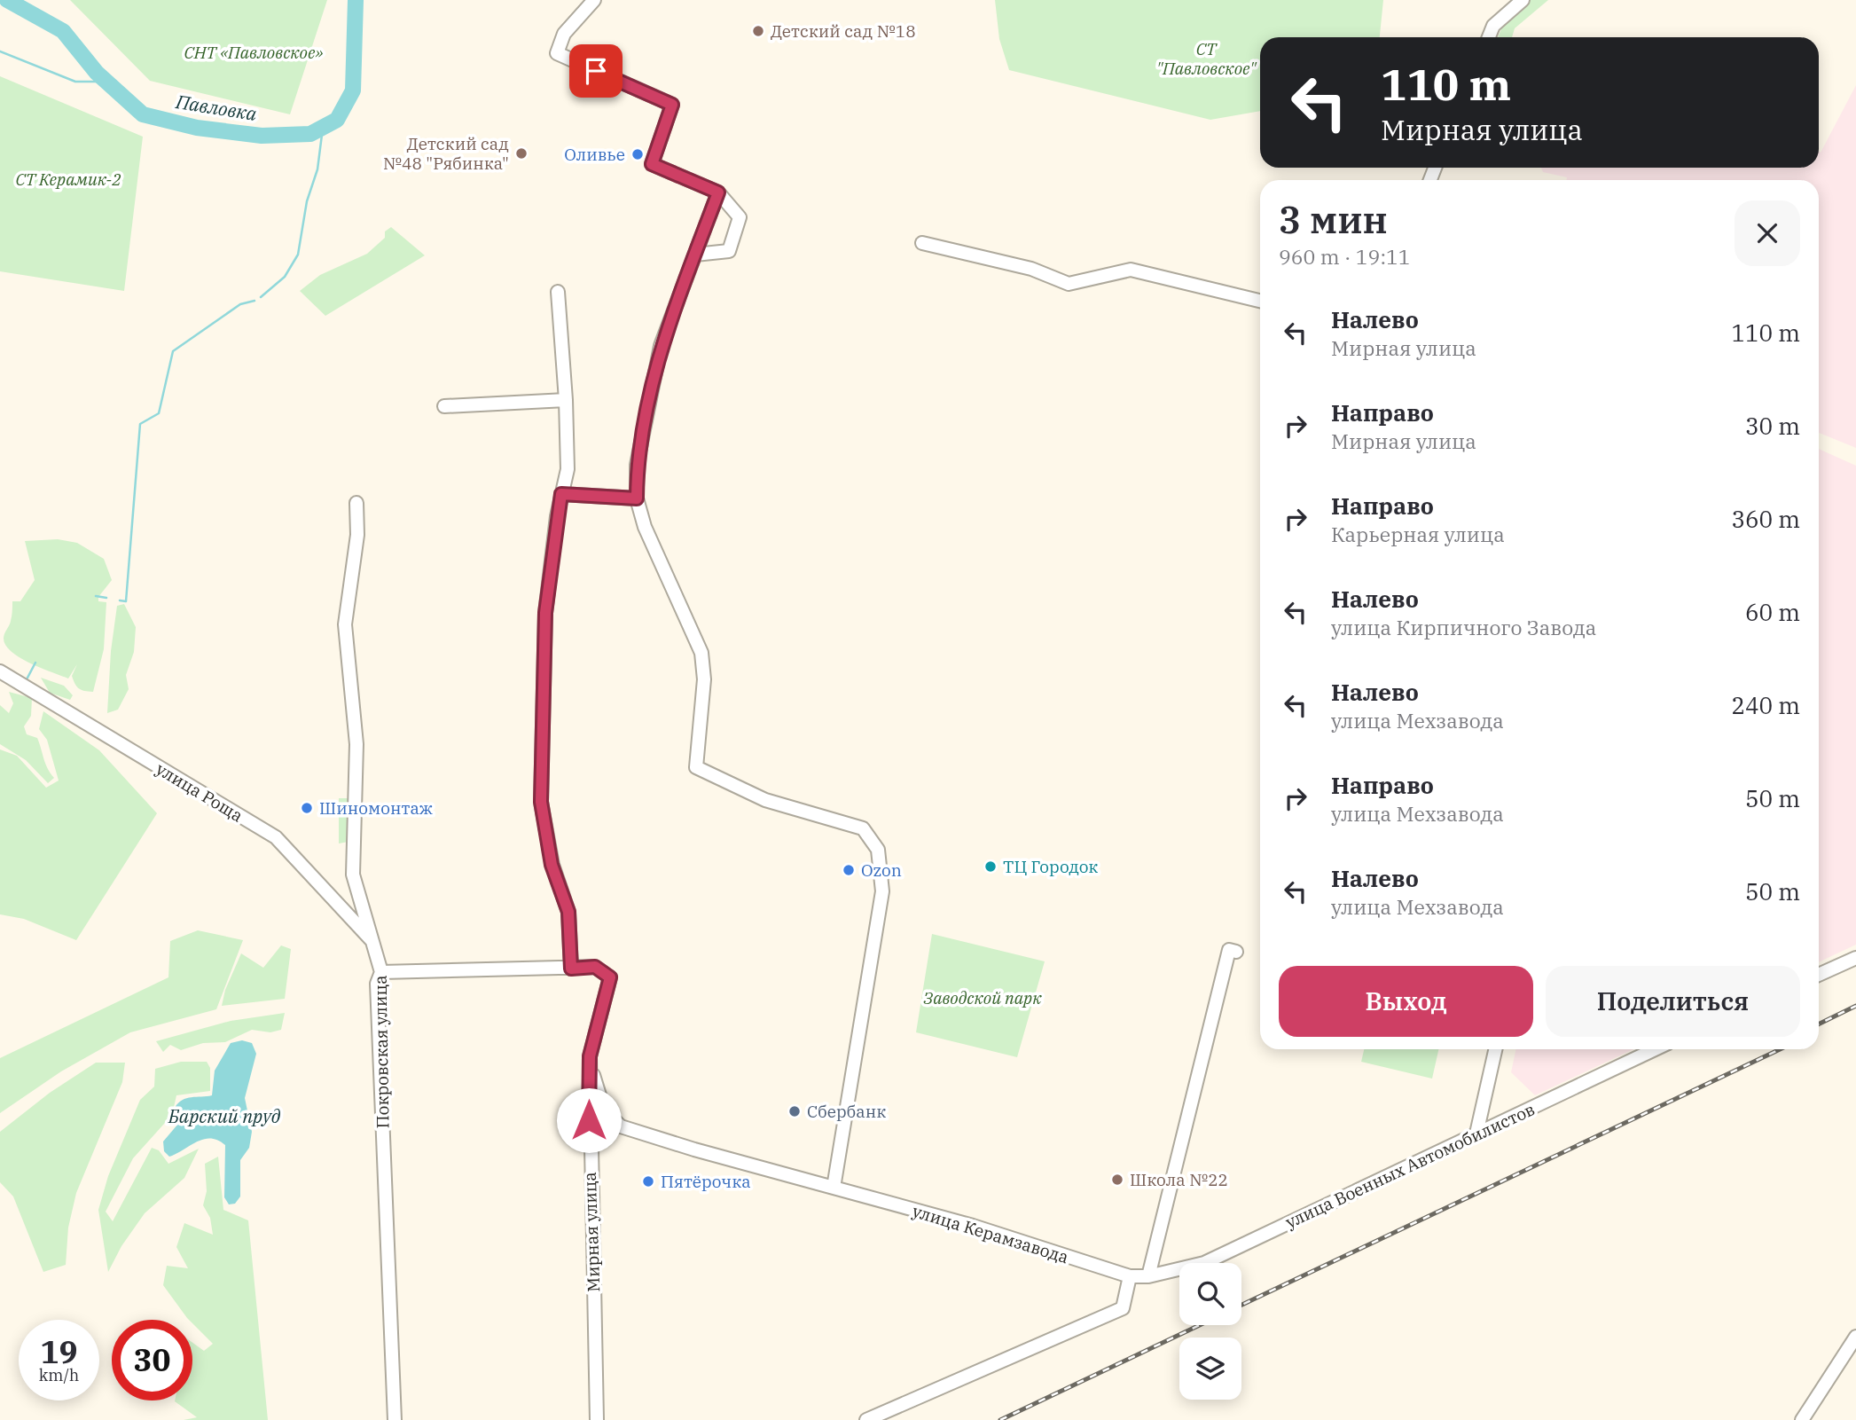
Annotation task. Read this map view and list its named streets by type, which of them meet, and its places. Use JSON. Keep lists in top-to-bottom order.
{
  "streets": {
    "street": [
      "улица Роща",
      "Покровская улица",
      "улица Военных Автомобилистов",
      "Мирная улица",
      "улица Керамзавода"
    ]
  },
  "crossings": [
    ["улица Роща", "Покровская улица"],
    ["Покровская улица", "Мирная улица"],
    ["улица Военных Автомобилистов", "улица Керамзавода"],
    ["Мирная улица", "улица Керамзавода"]
  ],
  "water": ["Павловка", "Барский пруд"],
  "parks": [
    "СТ \"Павловское\"",
    "СНТ «Павловское»",
    "СТ Керамик-2",
    "Заводской парк"
  ],
  "places": [
    "Детский сад №18",
    "Детский сад №48 \"Рябинка\"",
    "Оливье",
    "Шиномонтаж",
    "ТЦ Городок",
    "Ozon",
    "Сбербанк",
    "Школа №22",
    "Пятёрочка"
  ],
  "page": {
    "turn": ["110 m", "Мирная улица"],
    "heading": ["3 мин", "960 m · 19:11"],
    "list": [
      {
        "name": "Налево",
        "note": "Мирная улица",
        "value": "110 m"
      },
      {
        "name": "Направо",
        "note": "Мирная улица",
        "value": "30 m"
      },
      {
        "name": "Направо",
        "note": "Карьерная улица",
        "value": "360 m"
      },
      {
        "name": "Налево",
        "note": "улица Кирпичного Завода",
        "value": "60 m"
      },
      {
        "name": "Налево",
        "note": "улица Мехзавода",
        "value": "240 m"
      },
      {
        "name": "Направо",
        "note": "улица Мехзавода",
        "value": "50 m"
      },
      {
        "name": "Налево",
        "note": "улица Мехзавода",
        "value": "50 m"
      }
    ],
    "buttons": ["Выход", "Поделиться"],
    "speed": "19 km/h",
    "limit": "30"
  }
}
